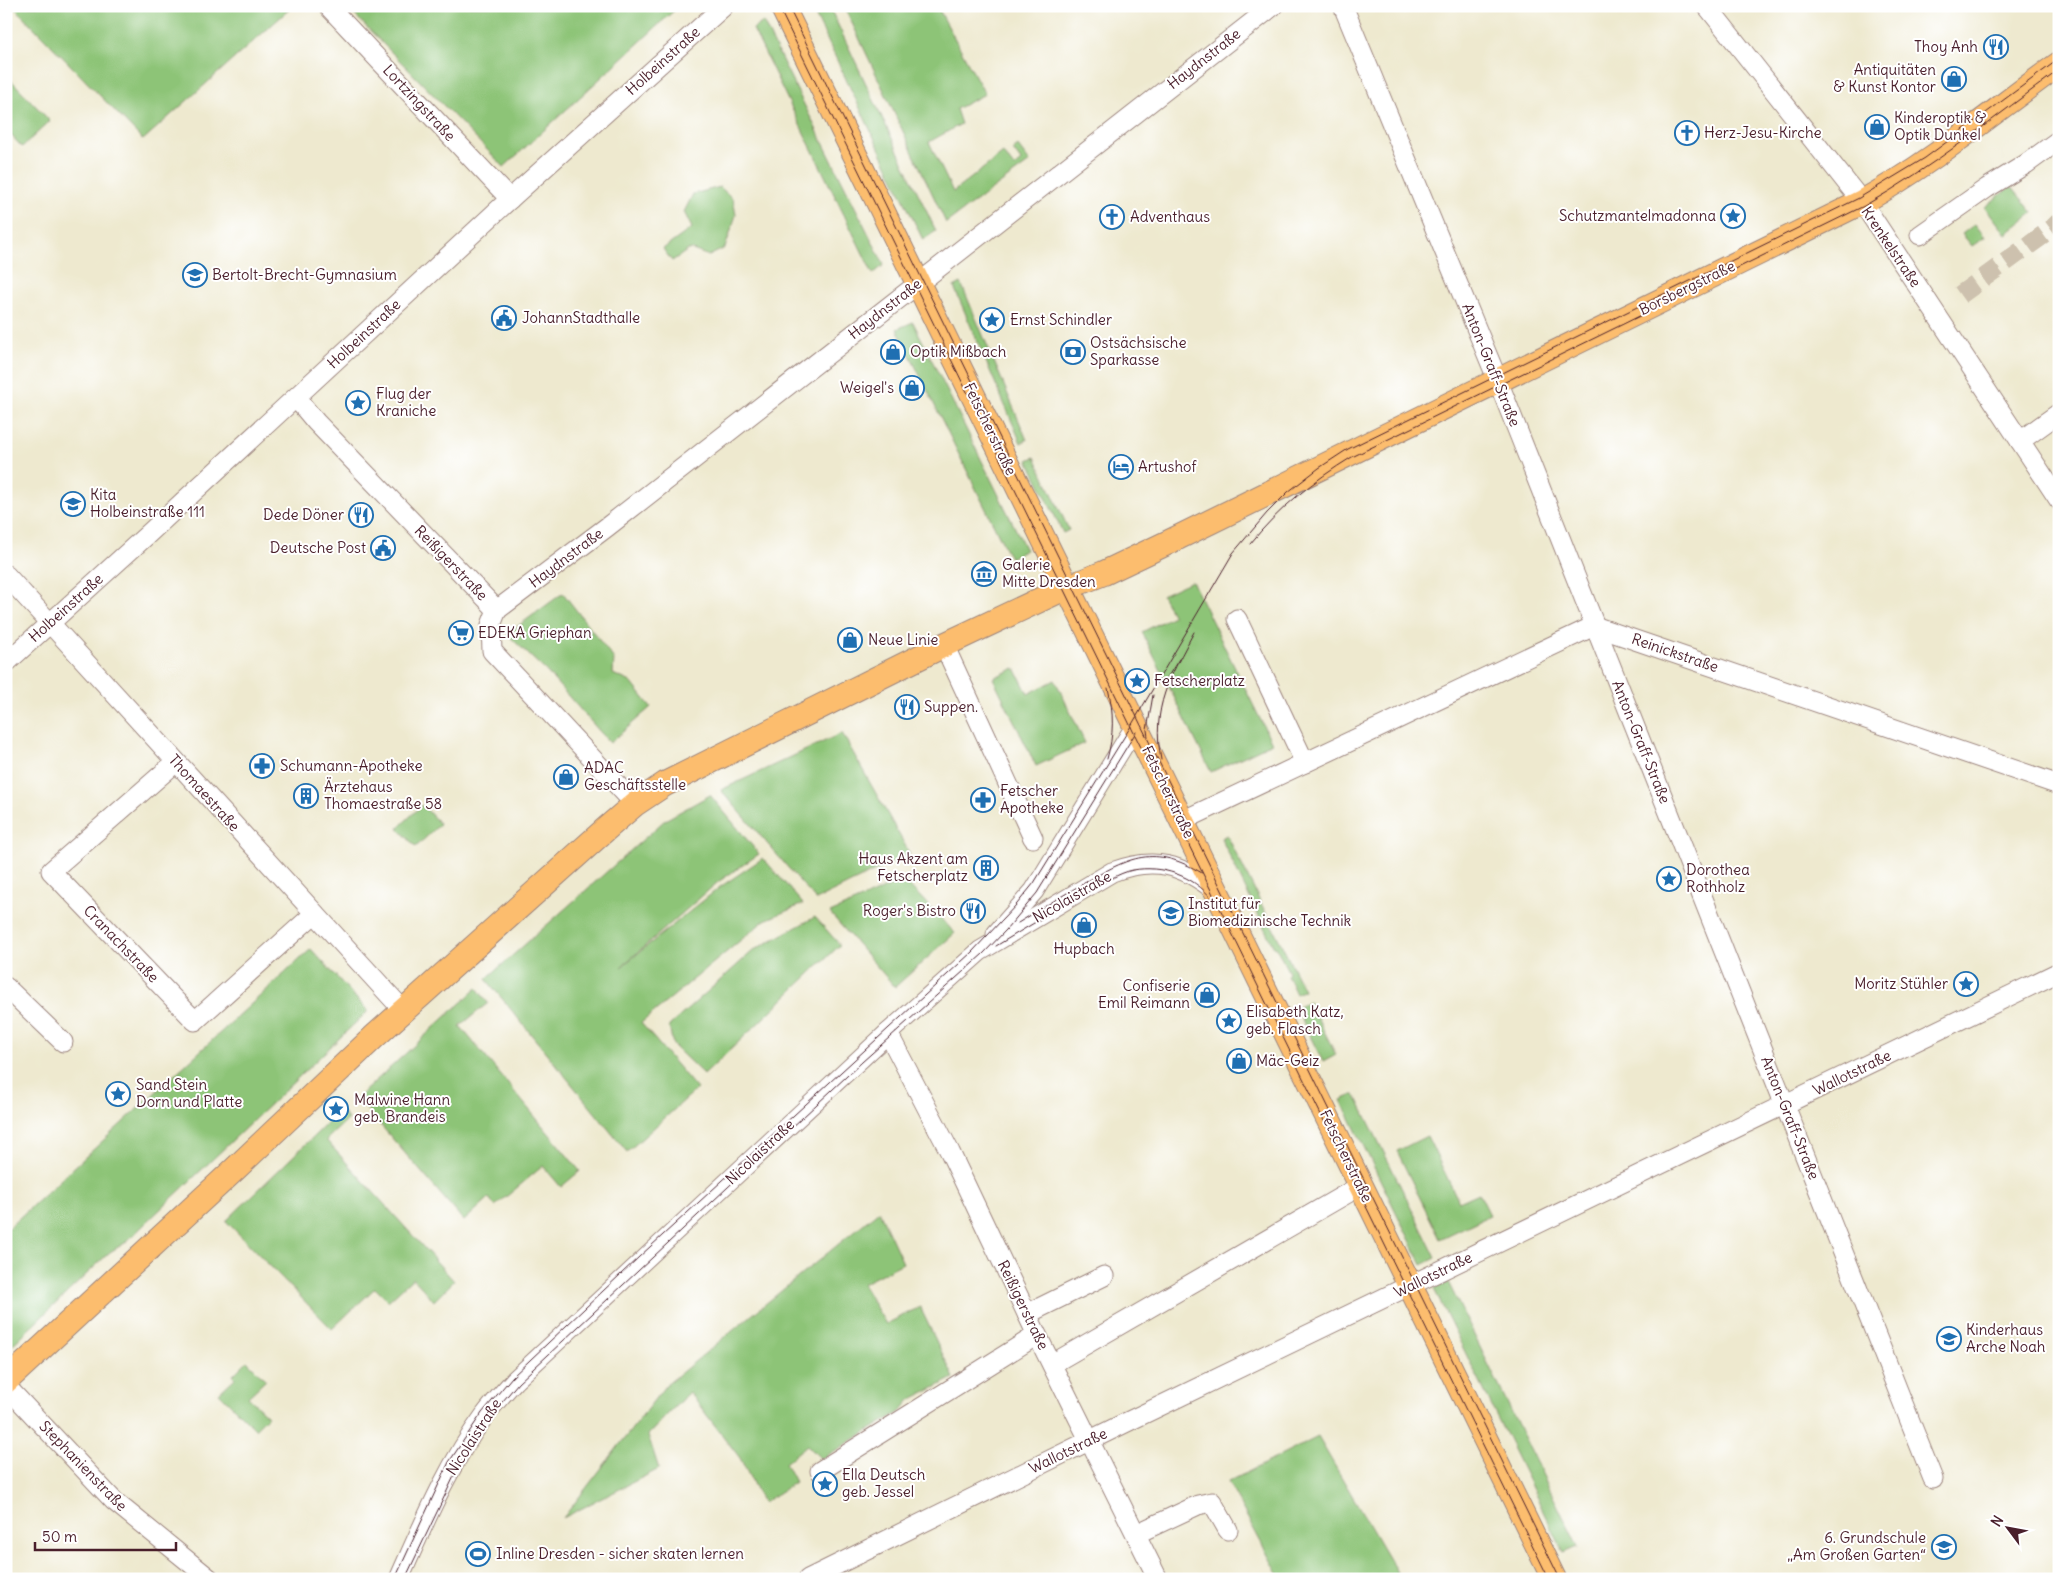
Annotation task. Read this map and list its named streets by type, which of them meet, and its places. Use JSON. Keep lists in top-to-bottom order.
{
  "streets": {
    "main road": ["Borsbergstraße", "Fetscherstraße"],
    "street": [
      "Haydnstraße",
      "Holbeinstraße",
      "Lortzingstraße",
      "Krenkelstraße",
      "Anton-Graff-Straße",
      "Reißigerstraße",
      "Reinickstraße",
      "Thomaestraße",
      "Nicolaistraße",
      "Cranachstraße",
      "Wallotstraße",
      "Stephanienstraße"
    ]
  },
  "crossings": [
    ["Haydnstraße", "Fetscherstraße"],
    ["Haydnstraße", "Reißigerstraße"],
    ["Holbeinstraße", "Lortzingstraße"],
    ["Holbeinstraße", "Reißigerstraße"],
    ["Holbeinstraße", "Thomaestraße"],
    ["Krenkelstraße", "Borsbergstraße"],
    ["Borsbergstraße", "Anton-Graff-Straße"],
    ["Borsbergstraße", "Fetscherstraße"],
    ["Borsbergstraße", "Reißigerstraße"],
    ["Borsbergstraße", "Thomaestraße"],
    ["Anton-Graff-Straße", "Reinickstraße"],
    ["Anton-Graff-Straße", "Wallotstraße"],
    ["Fetscherstraße", "Nicolaistraße"],
    ["Fetscherstraße", "Wallotstraße"],
    ["Reißigerstraße", "Nicolaistraße"],
    ["Reißigerstraße", "Wallotstraße"],
    ["Thomaestraße", "Cranachstraße"]
  ],
  "places": {
    "restaurant": [
      "Thoy Anh",
      "Dede Döner",
      "Suppen.",
      "Roger's Bistro"
    ],
    "shop": [
      "Antiquitäten & Kunst Kontor",
      "Kinderoptik & Optik Dunkel",
      "Optik Mißbach",
      "Weigel's",
      "Neue Linie",
      "ADAC Geschäftsstelle",
      "Hupbach",
      "Confiserie Emil Reimann",
      "Mäc-Geiz"
    ],
    "church": ["Herz-Jesu-Kirche", "Adventhaus"],
    "place": [
      "Schutzmantelmadonna",
      "Ernst Schindler",
      "Flug der Kraniche",
      "Fetscherplatz",
      "Dorothea Rothholz",
      "Moritz Stühler",
      "Elisabeth Katz, geb. Flasch",
      "Sand Stein Dorn und Platte",
      "Malwine Hann geb. Brandeis",
      "Ella Deutsch geb. Jessel"
    ],
    "school or university": [
      "Bertolt-Brecht-Gymnasium",
      "Kita Holbeinstraße 111",
      "Institut für Biomedizinische Technik",
      "Kinderhaus Arche Noah",
      "6. Grundschule „Am Großen Garten“"
    ],
    "public building": ["JohannStadthalle", "Deutsche Post"],
    "bank": ["Ostsächsische Sparkasse"],
    "hotel": ["Artushof"],
    "museum": ["Galerie Mitte Dresden"],
    "supermarket": ["EDEKA Griephan"],
    "pharmacy": ["Schumann-Apotheke", "Fetscher Apotheke"],
    "building": ["Ärztehaus Thomaestraße 58", "Haus Akzent am Fetscherplatz"],
    "sports": ["Inline Dresden - sicher skaten lernen"]
  },
  "scale_bar": "50 m",
  "north": "top left"
}
